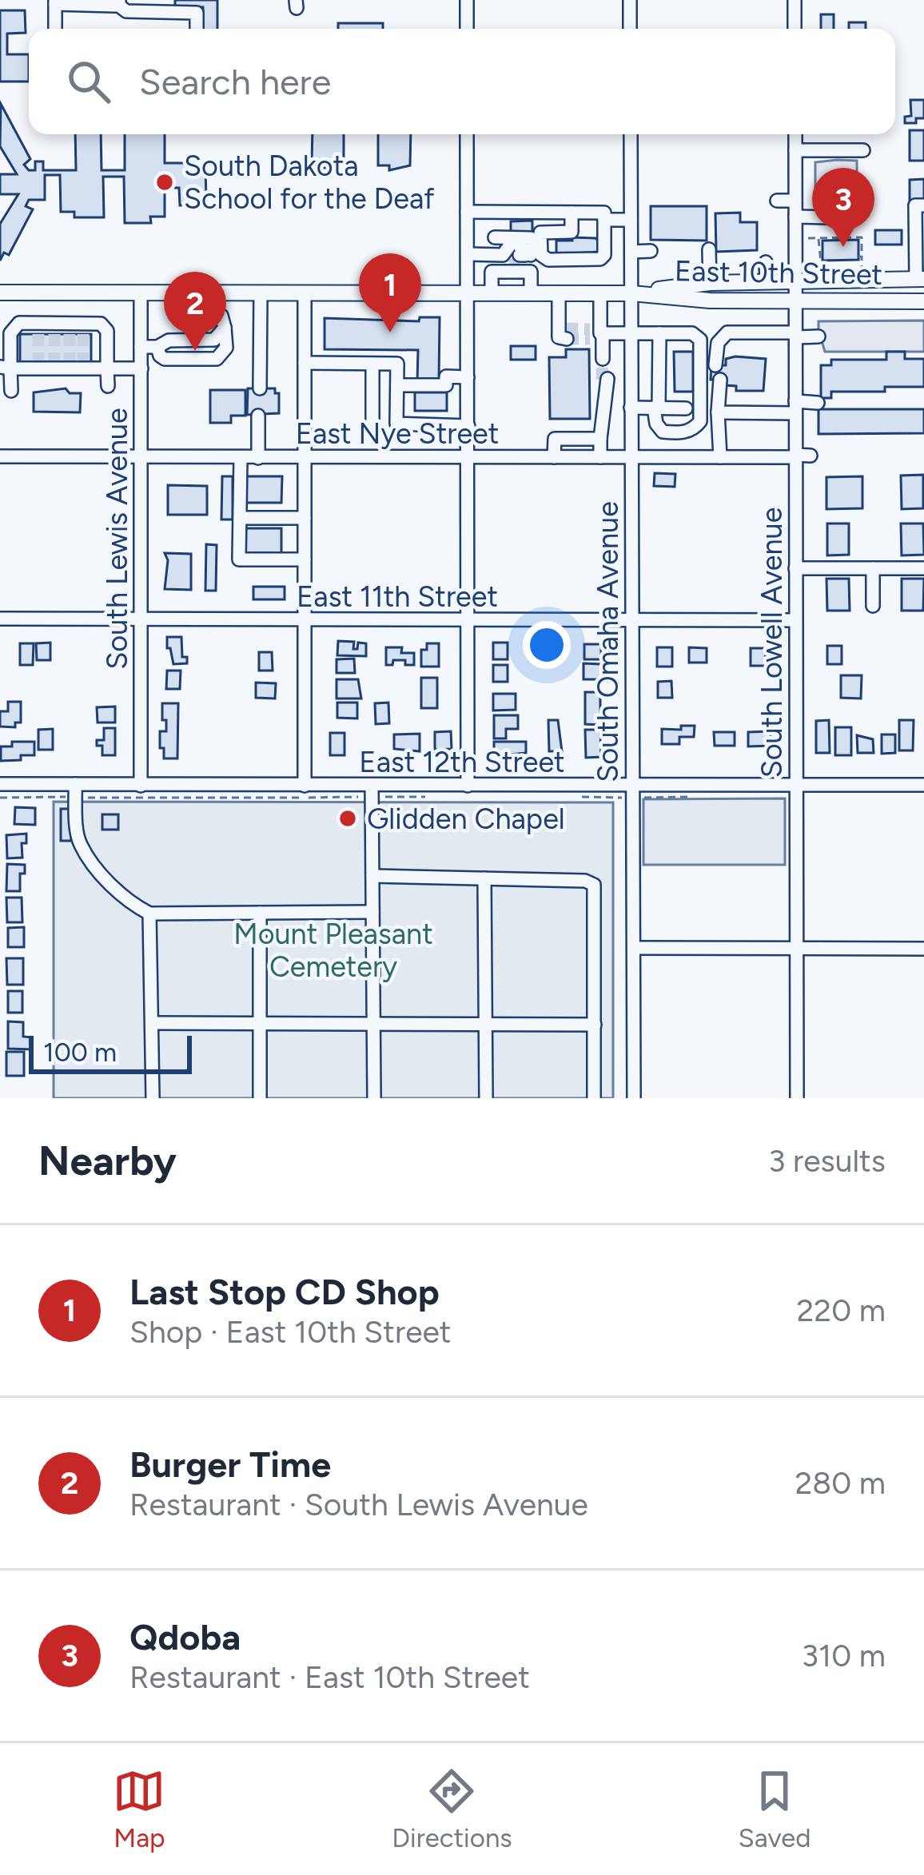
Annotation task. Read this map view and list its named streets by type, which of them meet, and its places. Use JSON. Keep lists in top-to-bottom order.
{
  "streets": {
    "main road": ["East 10th Street"],
    "street": [
      "East Nye Street",
      "South Lewis Avenue",
      "East 11th Street",
      "South Omaha Avenue",
      "South Lowell Avenue",
      "East 12th Street"
    ]
  },
  "crossings": [
    ["East 10th Street", "South Lewis Avenue"],
    ["East 10th Street", "South Omaha Avenue"],
    ["East 10th Street", "South Lowell Avenue"],
    ["East Nye Street", "South Lewis Avenue"],
    ["East Nye Street", "South Omaha Avenue"],
    ["East Nye Street", "South Lowell Avenue"],
    ["South Lewis Avenue", "East 11th Street"],
    ["South Lewis Avenue", "East 12th Street"],
    ["East 11th Street", "South Omaha Avenue"],
    ["East 11th Street", "South Lowell Avenue"],
    ["South Omaha Avenue", "East 12th Street"],
    ["South Lowell Avenue", "East 12th Street"]
  ],
  "parks": ["Mount Pleasant Cemetery"],
  "places": ["South Dakota School for the Deaf", "Glidden Chapel"],
  "scale_bar": "100 m",
  "page": {
    "search": "Search here",
    "pins": ["3", "1", "2"],
    "scale": "100 m",
    "heading": ["Nearby", "3 results"],
    "list": [
      {
        "mark": "1",
        "name": "Last Stop CD Shop",
        "note": "Shop · East 10th Street",
        "value": "220 m"
      },
      {
        "mark": "2",
        "name": "Burger Time",
        "note": "Restaurant · South Lewis Avenue",
        "value": "280 m"
      },
      {
        "mark": "3",
        "name": "Qdoba",
        "note": "Restaurant · East 10th Street",
        "value": "310 m"
      }
    ],
    "nav": ["Map", "Directions", "Saved"]
  }
}
